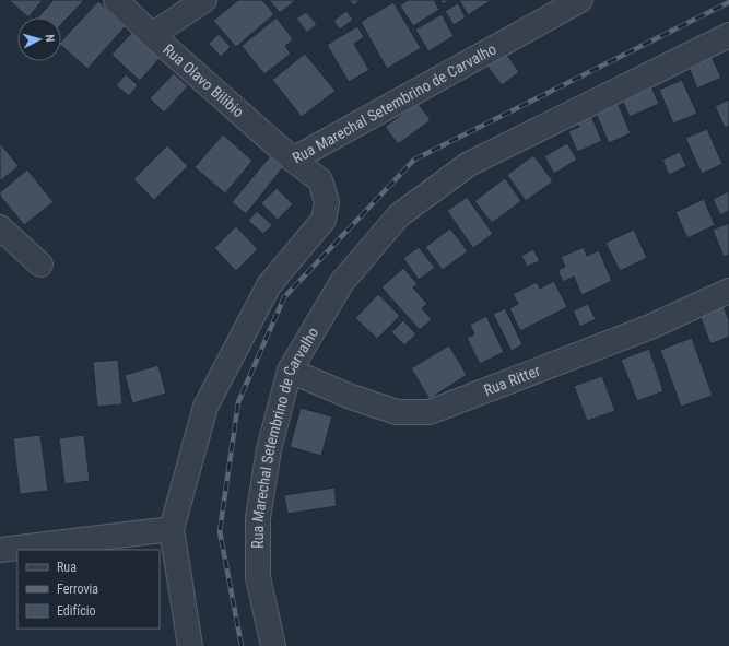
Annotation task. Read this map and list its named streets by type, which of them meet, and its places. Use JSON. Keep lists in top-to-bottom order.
{
  "streets": {
    "street": ["Rua Olavo Bilibio", "Rua Marechal Setembrino de Carvalho", "Rua Ritter"]
  },
  "crossings": [
    ["Rua Olavo Bilibio", "Rua Marechal Setembrino de Carvalho"],
    ["Rua Marechal Setembrino de Carvalho", "Rua Ritter"]
  ],
  "legend": ["Rua", "Ferrovia", "Edifício"],
  "north": "right"
}
